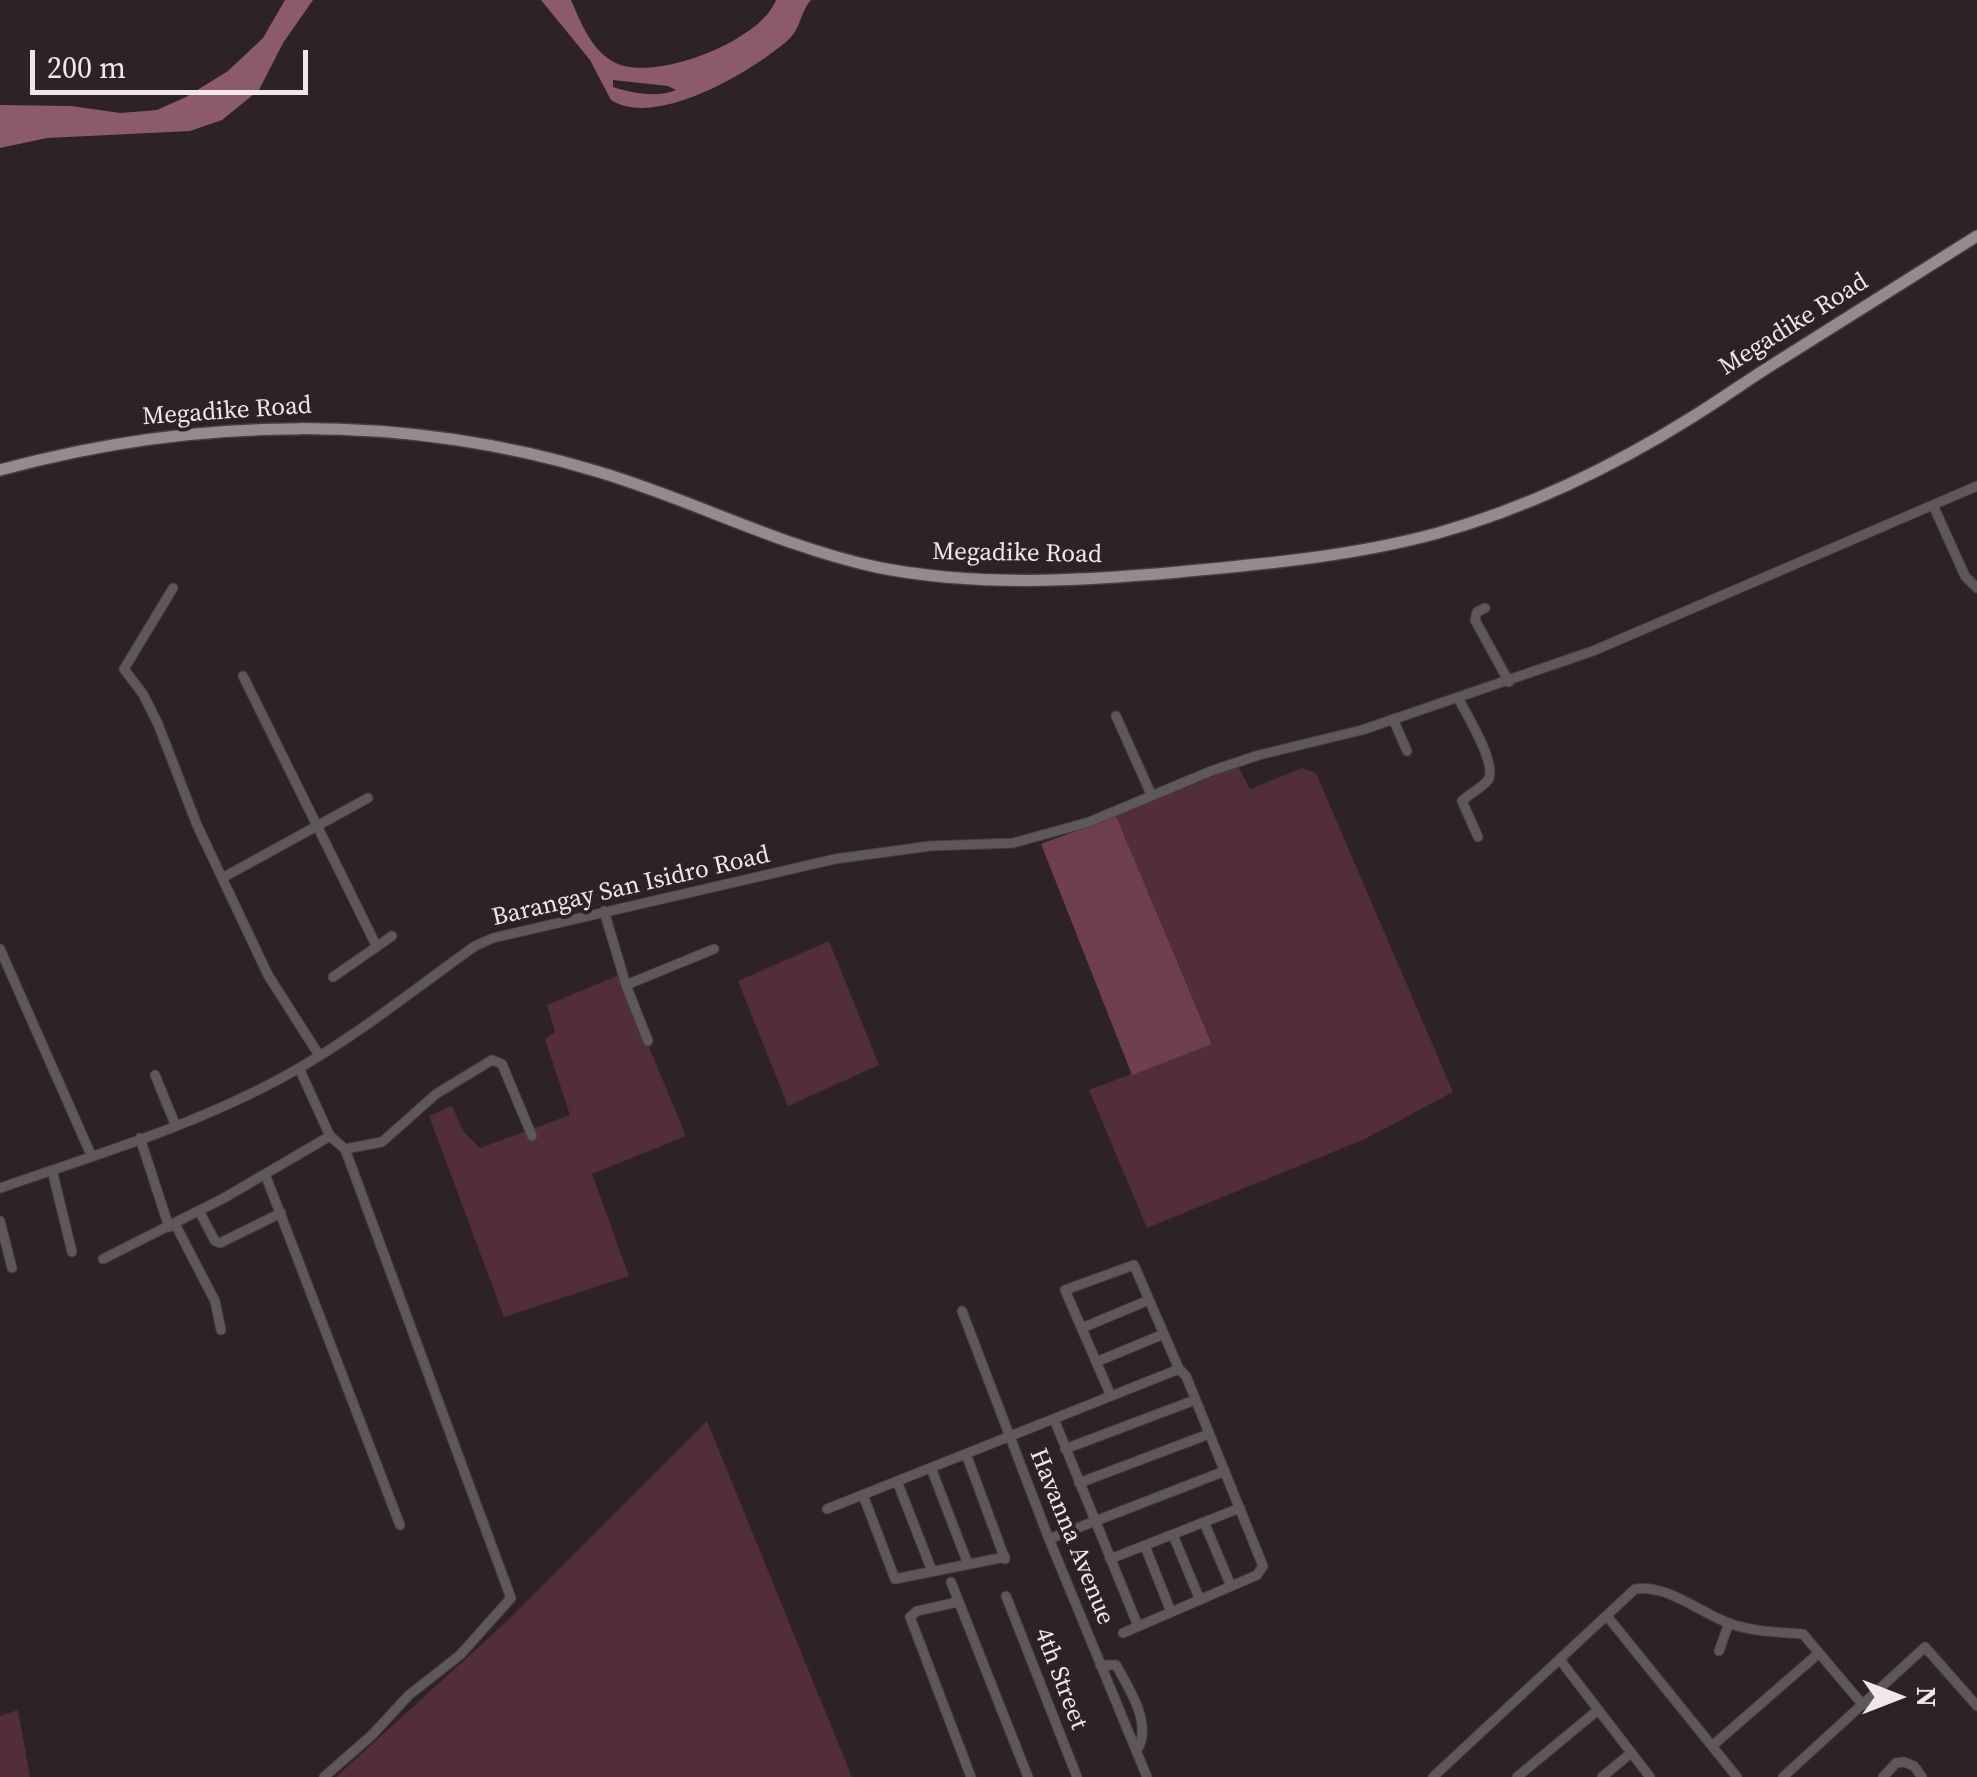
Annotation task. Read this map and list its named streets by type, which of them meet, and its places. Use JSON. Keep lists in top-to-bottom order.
{
  "streets": {
    "main road": ["Megadike Road"],
    "street": ["Barangay San Isidro Road", "Havanna Avenue", "4th Street"]
  },
  "scale_bar": "200 m",
  "north": "right"
}
